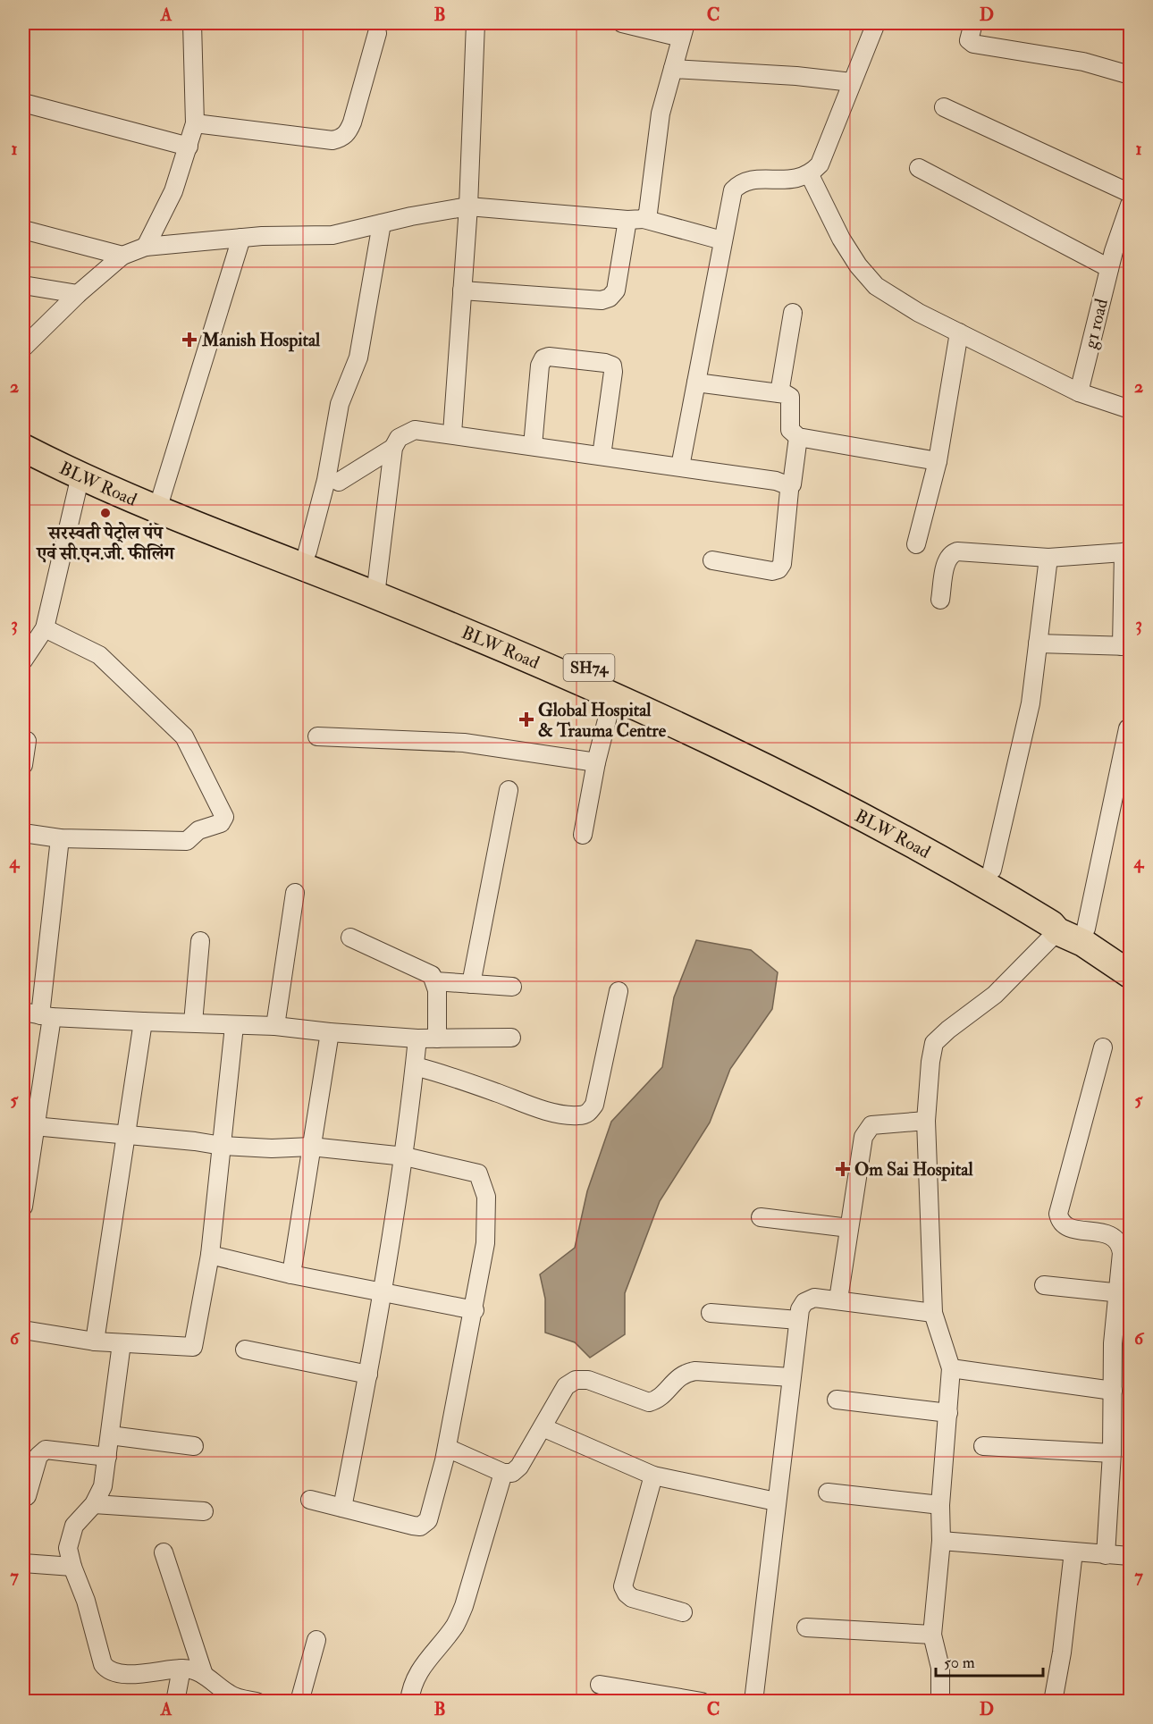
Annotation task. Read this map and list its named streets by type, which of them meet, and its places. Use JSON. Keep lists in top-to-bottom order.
{
  "streets": {
    "main road": ["BLW Road", "SH74"],
    "street": ["g1 road"]
  },
  "crossings": [
    ["BLW Road", "SH74"]
  ],
  "places": {
    "health": ["Manish Hospital", "Global Hospital & Trauma Centre", "Om Sai Hospital"],
    "other": ["सरस्वती पेट्रोल पंप एवं सी.एन.जी. फीलिंग"]
  },
  "scale_bar": "50 m",
  "grid": {
    "columns": [
      "A",
      "B",
      "C",
      "D"
    ],
    "rows": [
      "1",
      "2",
      "3",
      "4",
      "5",
      "6",
      "7"
    ]
  }
}
